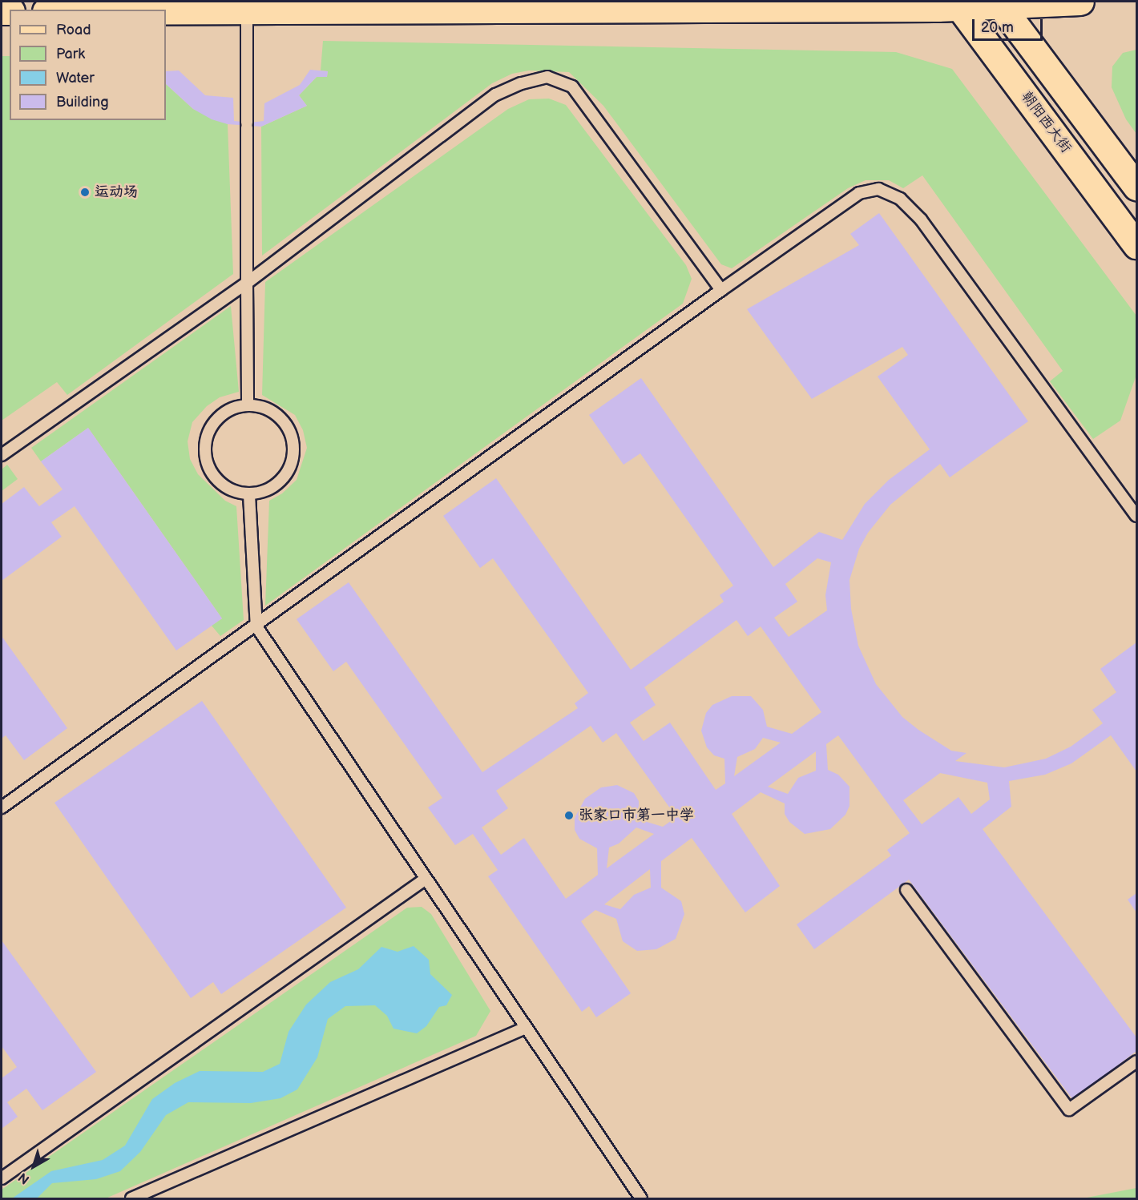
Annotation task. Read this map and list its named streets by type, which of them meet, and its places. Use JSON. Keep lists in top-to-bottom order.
{
  "streets": {
    "main road": ["朝阳西大街"]
  },
  "places": ["运动场", "张家口市第一中学"],
  "legend": [
    "Road",
    "Park",
    "Water",
    "Building"
  ],
  "scale_bar": "20 m",
  "north": "bottom left"
}
